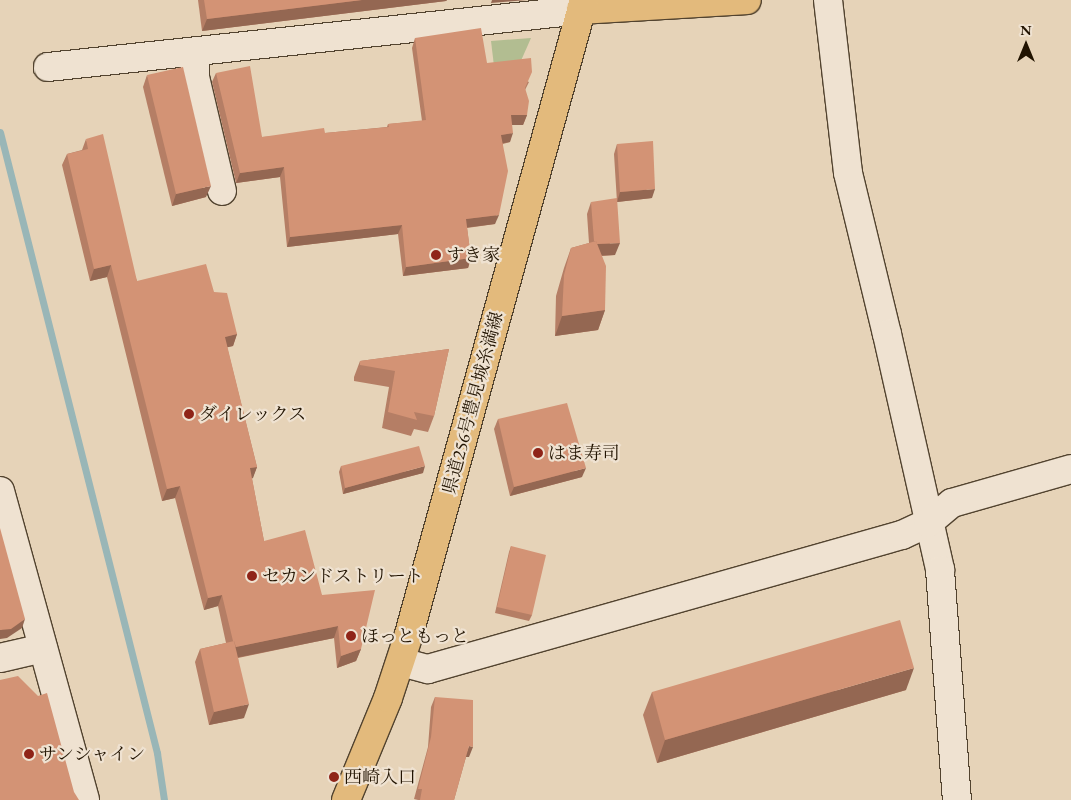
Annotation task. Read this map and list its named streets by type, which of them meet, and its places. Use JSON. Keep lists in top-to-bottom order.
{
  "streets": {
    "main road": ["県道256号豊見城糸満線"]
  },
  "places": [
    "すき家",
    "ダイレックス",
    "はま寿司",
    "セカンドストリート",
    "ほっともっと",
    "サンシャイン",
    "西崎入口"
  ],
  "north": "top"
}
